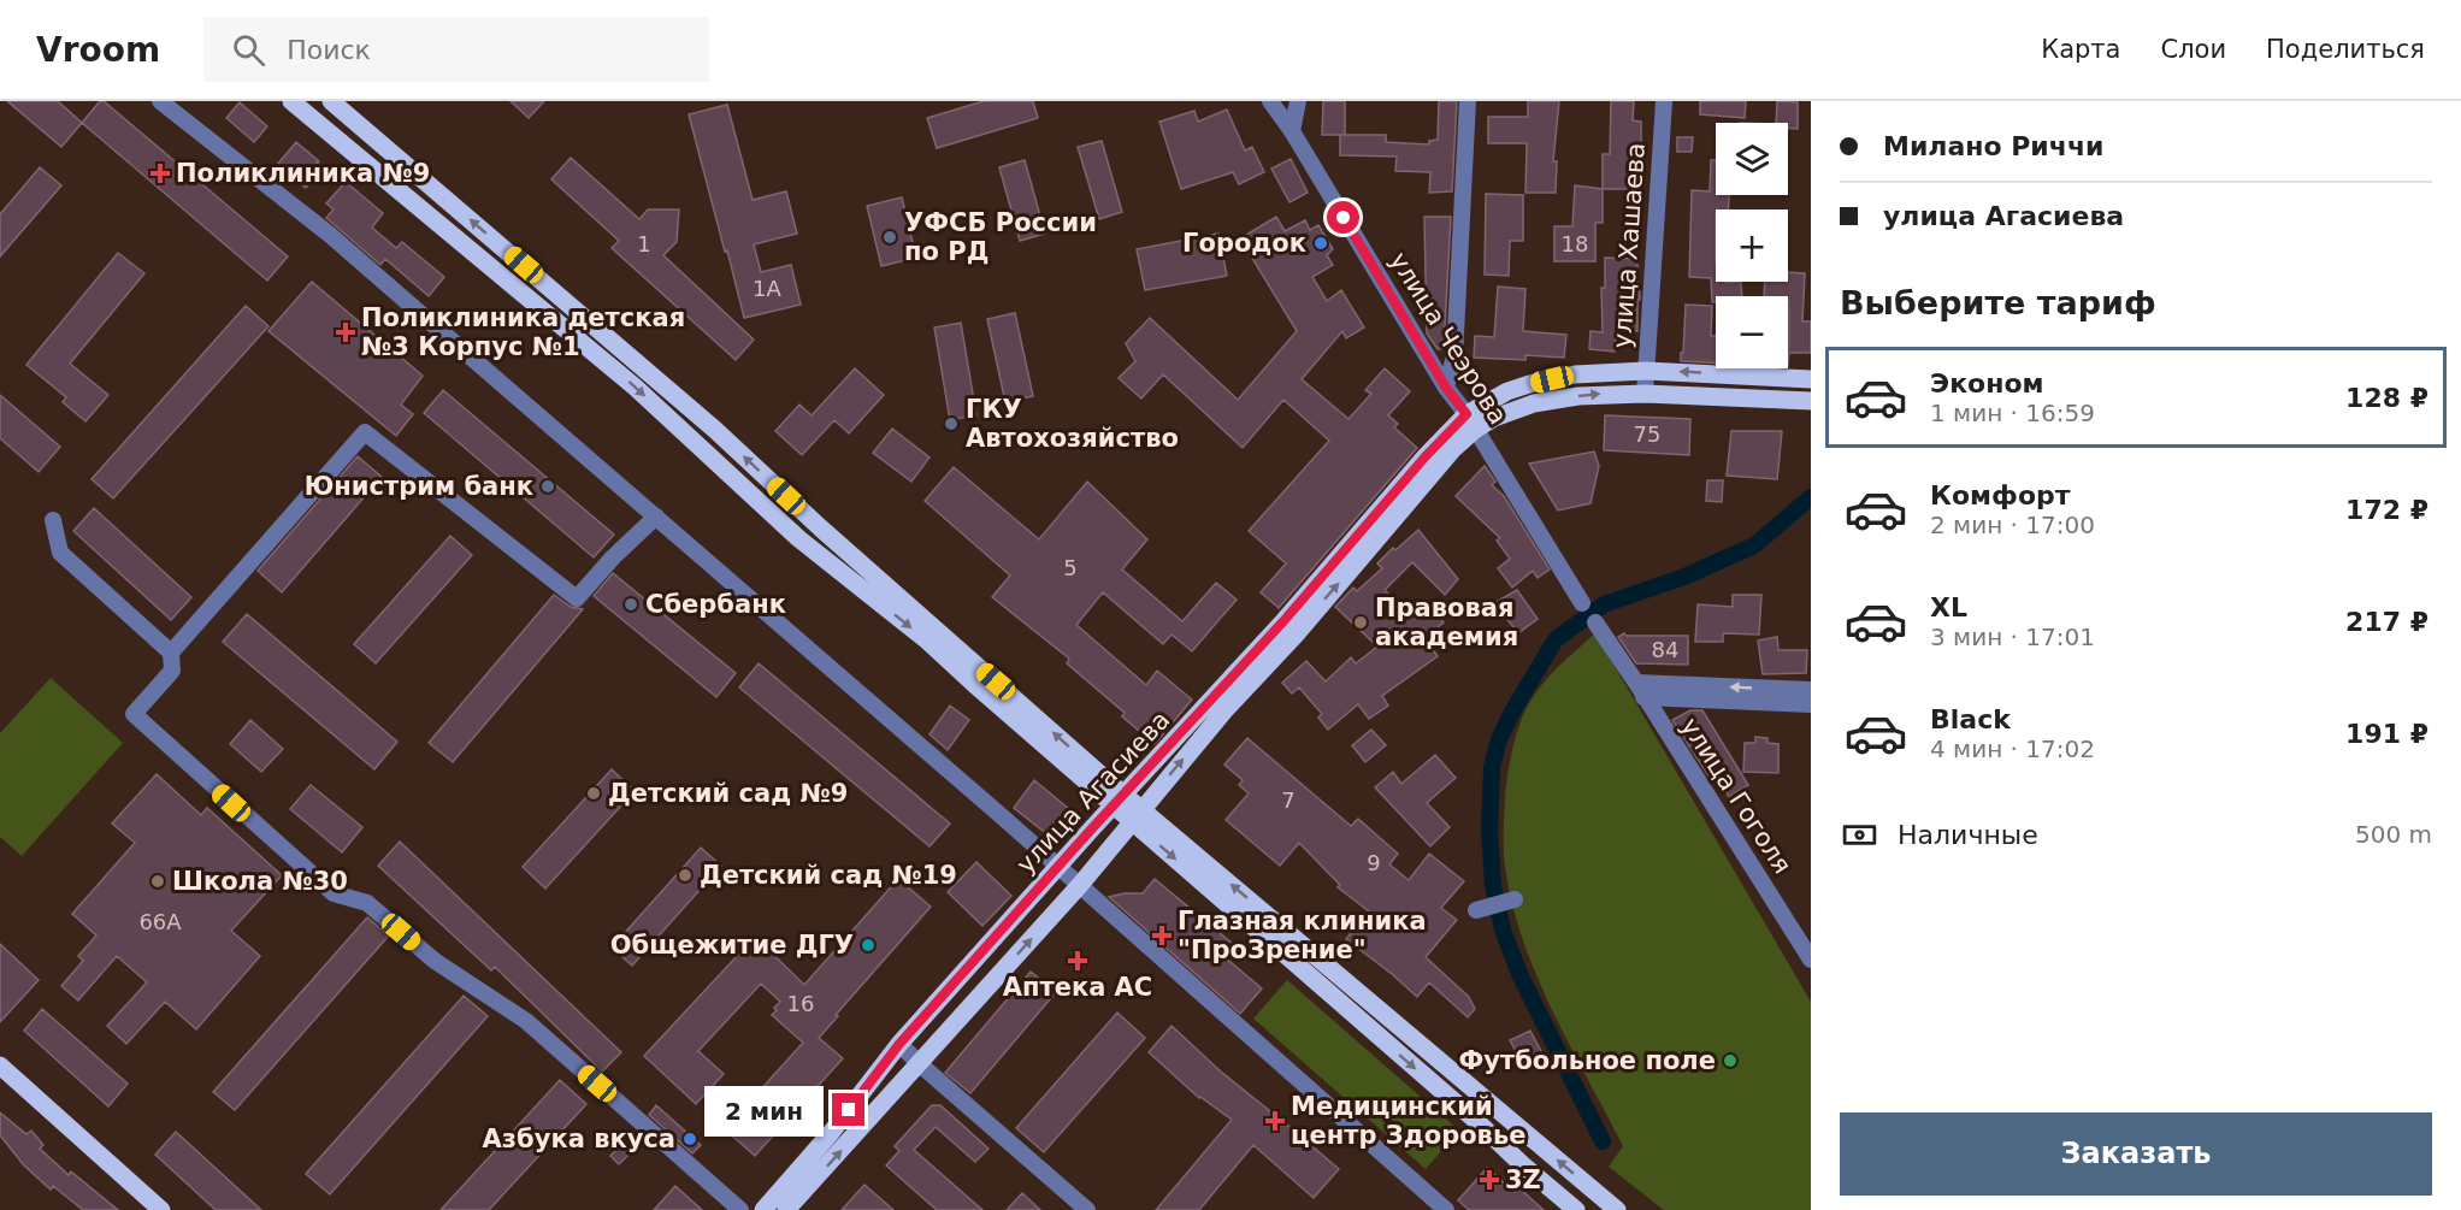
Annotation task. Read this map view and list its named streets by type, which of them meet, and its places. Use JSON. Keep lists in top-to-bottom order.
{
  "streets": {
    "main road": ["улица Агасиева"],
    "street": ["улица Хашаева", "улица Чеэрова", "улица Гоголя"]
  },
  "crossings": [
    ["улица Чеэрова", "улица Агасиева"]
  ],
  "places": {
    "health": [
      "Поликлиника №9",
      "Поликлиника детская №3 Корпус №1",
      "Глазная клиника \"ПроЗрение\"",
      "Аптека АС",
      "Медицинский центр Здоровье",
      "3Z"
    ],
    "other": [
      "УФСБ России по РД",
      "Городок",
      "ГКУ Автохозяйство",
      "Юнистрим банк",
      "Сбербанк",
      "Правовая академия",
      "Детский сад №9",
      "Детский сад №19",
      "Школа №30",
      "Общежитие ДГУ",
      "Футбольное поле",
      "Азбука вкуса"
    ]
  },
  "house_numbers": [
    "1",
    "18",
    "1А",
    "75",
    "5",
    "84",
    "7",
    "9",
    "66А",
    "16"
  ],
  "page": {
    "header": "Vroom",
    "search": "Поиск",
    "nav": ["Карта", "Слои", "Поделиться"],
    "banner": ["Милано Риччи", "улица Агасиева"],
    "map_buttons": ["+", "−"],
    "heading": "Выберите тариф",
    "list": [
      {
        "name": "Эконом",
        "note": "1 мин · 16:59",
        "value": "128 ₽"
      },
      {
        "name": "Комфорт",
        "note": "2 мин · 17:00",
        "value": "172 ₽"
      },
      {
        "name": "XL",
        "note": "3 мин · 17:01",
        "value": "217 ₽"
      },
      {
        "name": "Black",
        "note": "4 мин · 17:02",
        "value": "191 ₽"
      }
    ],
    "pay": ["Наличные", "500 m"],
    "bubble": "2 мин",
    "buttons": "Заказать"
  }
}
